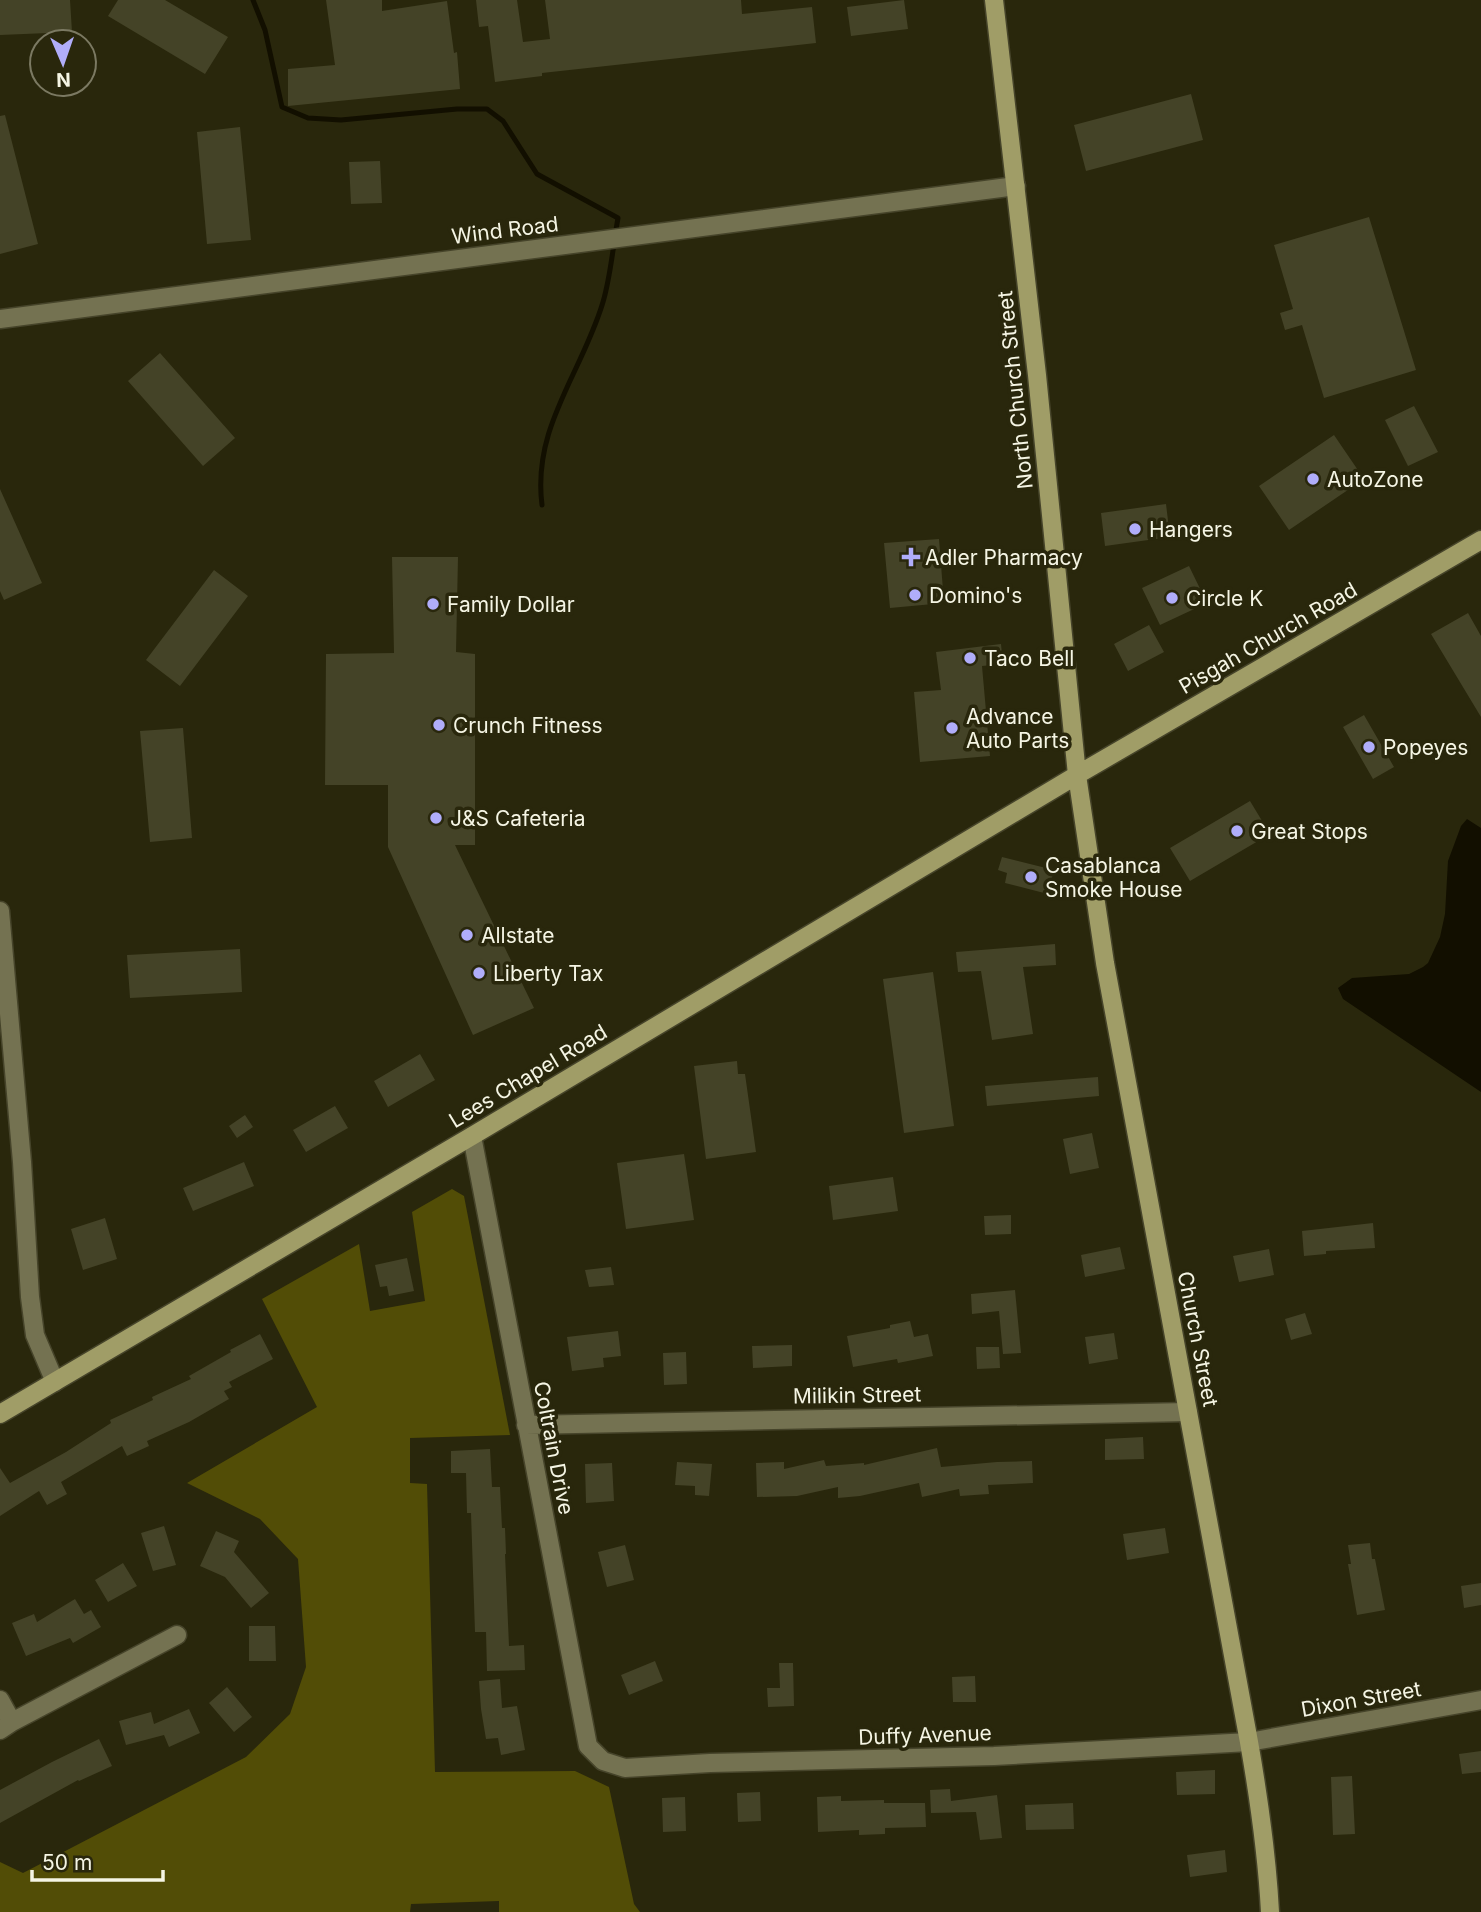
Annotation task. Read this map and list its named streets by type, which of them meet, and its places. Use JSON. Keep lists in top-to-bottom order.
{
  "streets": {
    "main road": [
      "North Church Street",
      "Pisgah Church Road",
      "Lees Chapel Road",
      "Church Street"
    ],
    "street": [
      "Wind Road",
      "Milikin Street",
      "Coltrain Drive",
      "Dixon Street",
      "Duffy Avenue"
    ]
  },
  "crossings": [
    ["Wind Road", "North Church Street"],
    ["North Church Street", "Pisgah Church Road"],
    ["North Church Street", "Lees Chapel Road"],
    ["North Church Street", "Church Street"],
    ["Pisgah Church Road", "Lees Chapel Road"],
    ["Pisgah Church Road", "Church Street"],
    ["Lees Chapel Road", "Church Street"],
    ["Lees Chapel Road", "Coltrain Drive"],
    ["Church Street", "Milikin Street"],
    ["Church Street", "Dixon Street"],
    ["Church Street", "Duffy Avenue"],
    ["Milikin Street", "Coltrain Drive"],
    ["Coltrain Drive", "Duffy Avenue"],
    ["Dixon Street", "Duffy Avenue"]
  ],
  "places": {
    "other": [
      "AutoZone",
      "Hangers",
      "Domino's",
      "Circle K",
      "Family Dollar",
      "Taco Bell",
      "Crunch Fitness",
      "Advance Auto Parts",
      "Popeyes",
      "J&S Cafeteria",
      "Great Stops",
      "Casablanca Smoke House",
      "Allstate",
      "Liberty Tax"
    ],
    "health": ["Adler Pharmacy"]
  },
  "scale_bar": "50 m",
  "north": "bottom"
}
